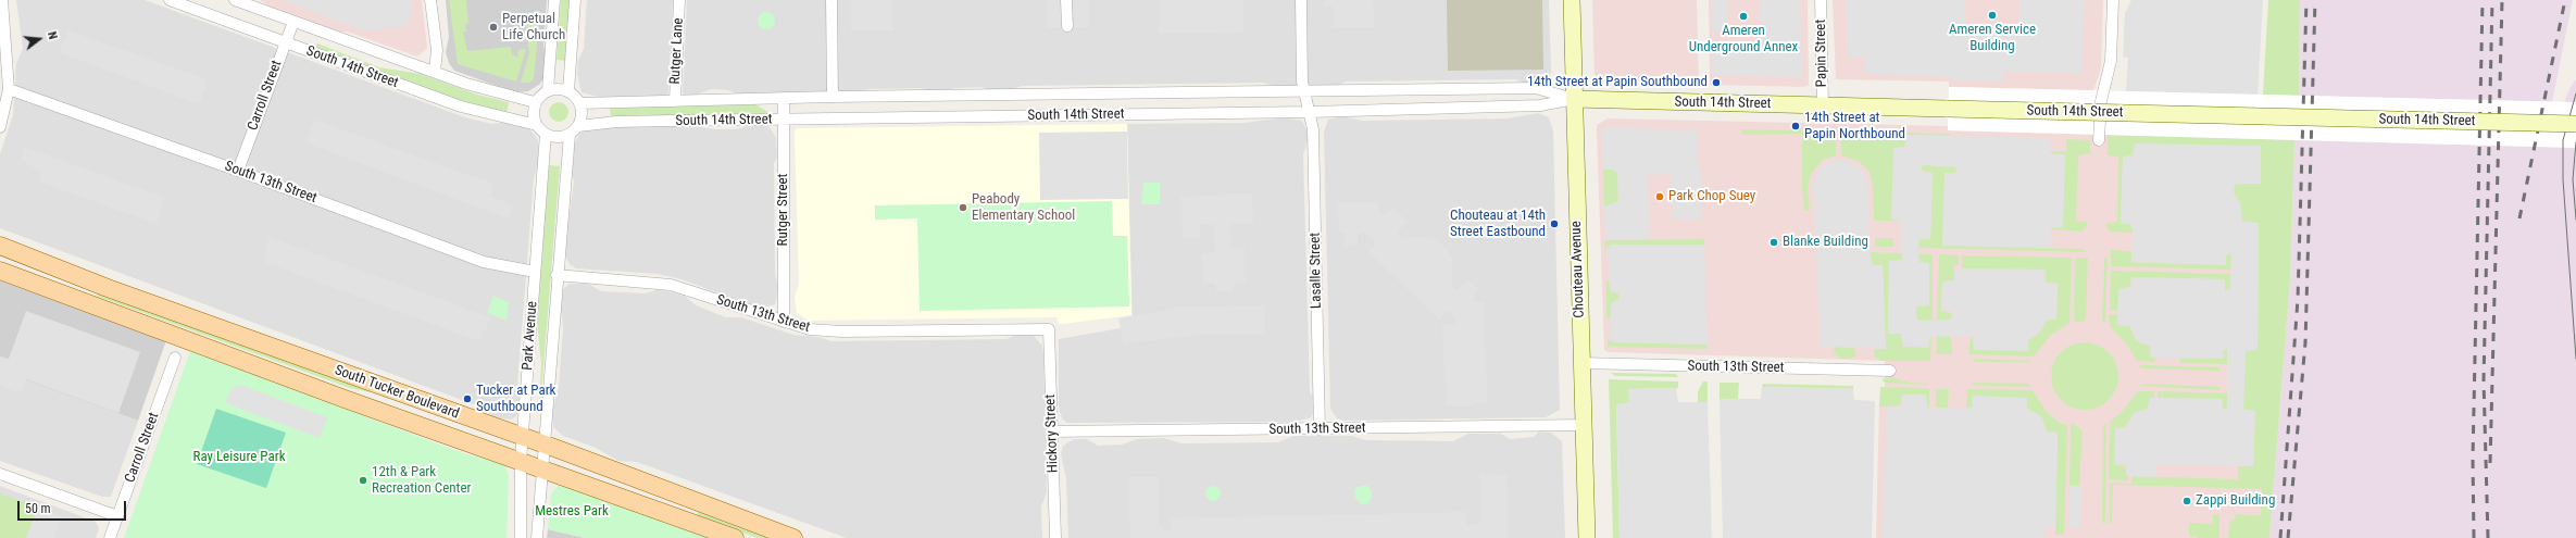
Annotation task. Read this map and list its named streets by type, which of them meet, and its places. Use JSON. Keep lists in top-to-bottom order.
{
  "streets": {
    "main road": ["South 14th Street", "Chouteau Avenue", "South Tucker Boulevard"],
    "street": [
      "Rutger Lane",
      "Papin Street",
      "Carroll Street",
      "South 13th Street",
      "Rutger Street",
      "Lasalle Street",
      "Park Avenue",
      "Hickory Street"
    ]
  },
  "crossings": [
    ["Rutger Lane", "South 14th Street"],
    ["Papin Street", "South 14th Street"],
    ["South 14th Street", "Carroll Street"],
    ["South 14th Street", "Rutger Street"],
    ["South 14th Street", "Chouteau Avenue"],
    ["South 14th Street", "Lasalle Street"],
    ["South 14th Street", "Park Avenue"],
    ["Carroll Street", "South 13th Street"],
    ["South 13th Street", "Rutger Street"],
    ["South 13th Street", "Chouteau Avenue"],
    ["South 13th Street", "Lasalle Street"],
    ["South 13th Street", "Park Avenue"],
    ["South 13th Street", "Hickory Street"],
    ["Park Avenue", "South Tucker Boulevard"]
  ],
  "parks": ["Ray Leisure Park", "Mestres Park"],
  "places": [
    "Ameren Service Building",
    "Ameren Underground Annex",
    "Perpetual Life Church",
    "14th Street at Papin Southbound",
    "14th Street at Papin Northbound",
    "Park Chop Suey",
    "Peabody Elementary School",
    "Chouteau at 14th Street Eastbound",
    "Blanke Building",
    "Tucker at Park Southbound",
    "12th & Park Recreation Center",
    "Zappi Building"
  ],
  "scale_bar": "50 m",
  "north": "right"
}
